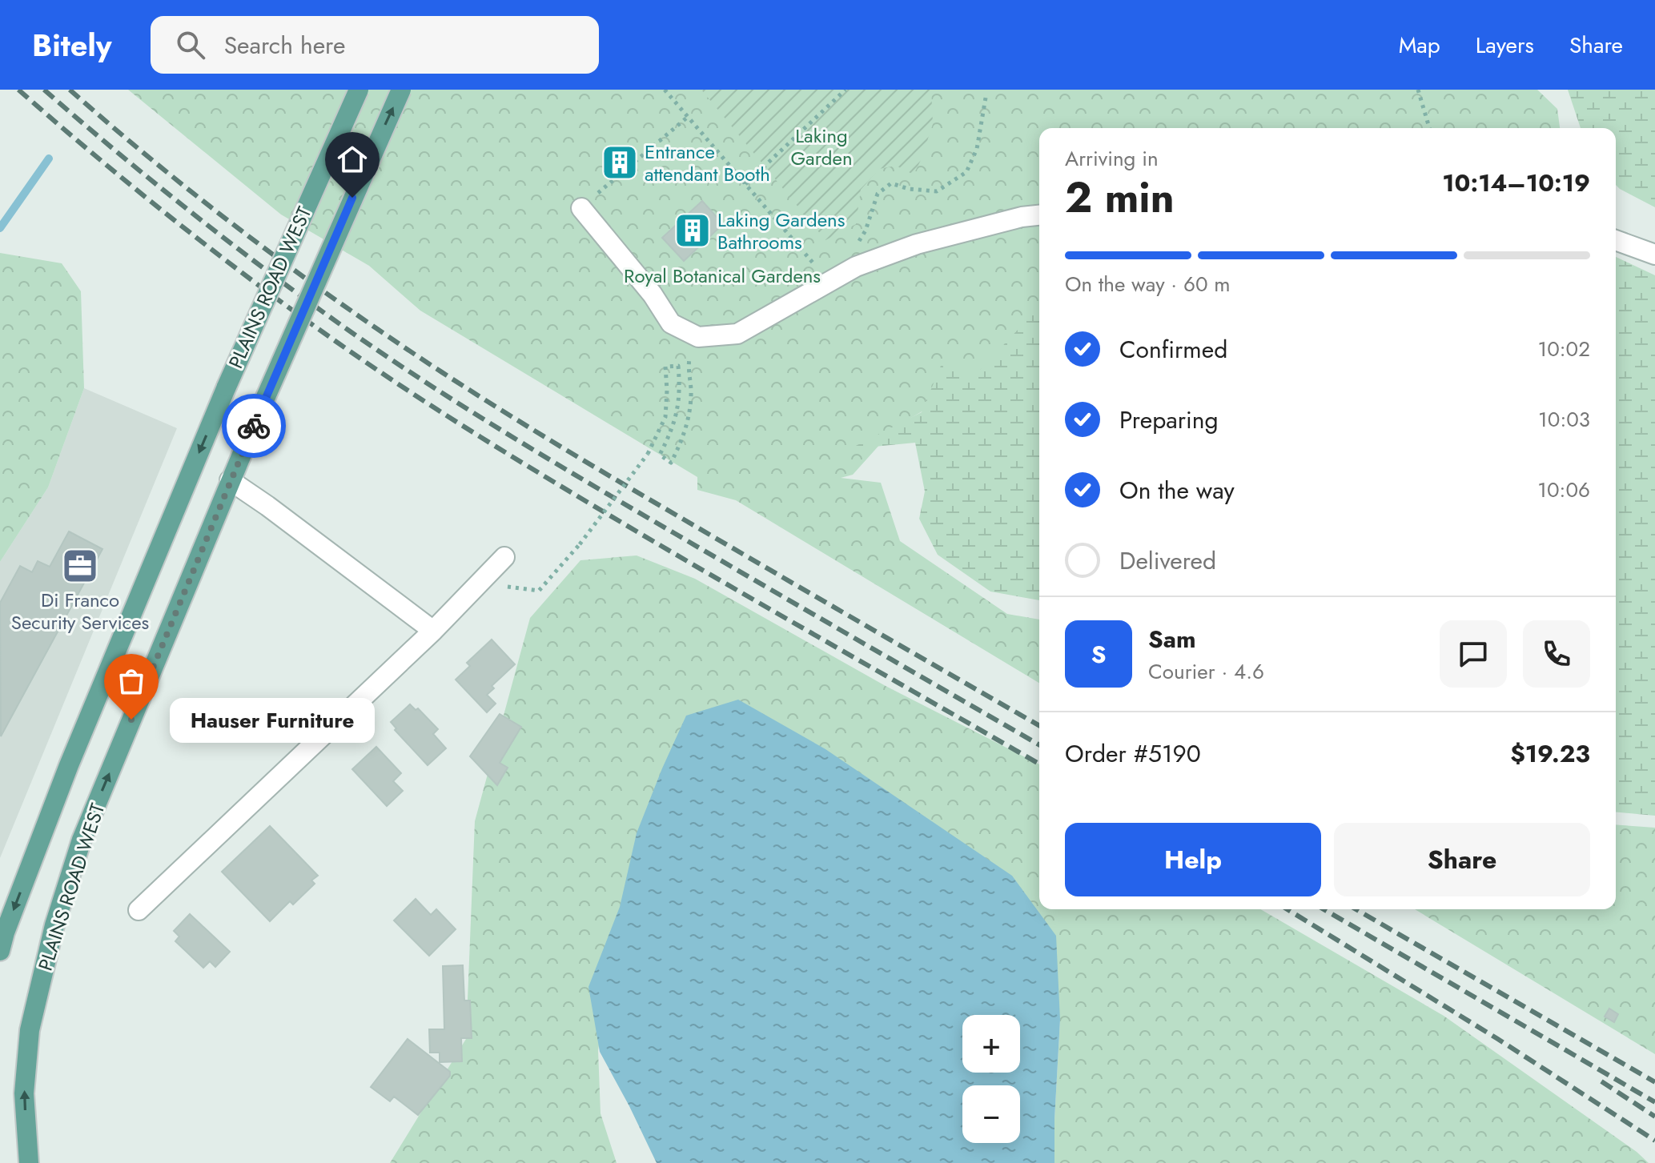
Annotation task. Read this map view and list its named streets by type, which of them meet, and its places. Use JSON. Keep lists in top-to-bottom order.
{
  "streets": {
    "main road": ["PLAINS ROAD WEST"]
  },
  "parks": ["Laking Garden", "Royal Botanical Gardens"],
  "places": {
    "building": ["Entrance attendant Booth", "Laking Gardens Bathrooms"],
    "office": ["Di Franco Security Services"],
    "other": ["Hauser Furniture"]
  },
  "page": {
    "header": "Bitely",
    "search": "Search here",
    "nav": ["Map", "Layers", "Share"],
    "heading": ["2 min", "Arriving in", "10:14–10:19"],
    "panel": [
      "Sam",
      "Courier · 4.6",
      "Order #5190",
      "$19.23"
    ],
    "bar": "On the way · 60 m",
    "list": [
      ["Confirmed", "10:02"],
      ["Preparing", "10:03"],
      ["On the way", "10:06"],
      "Delivered"
    ],
    "round": "S",
    "bubble": "Hauser Furniture",
    "buttons": ["Help", "Share"],
    "map_buttons": ["+", "−"]
  }
}
